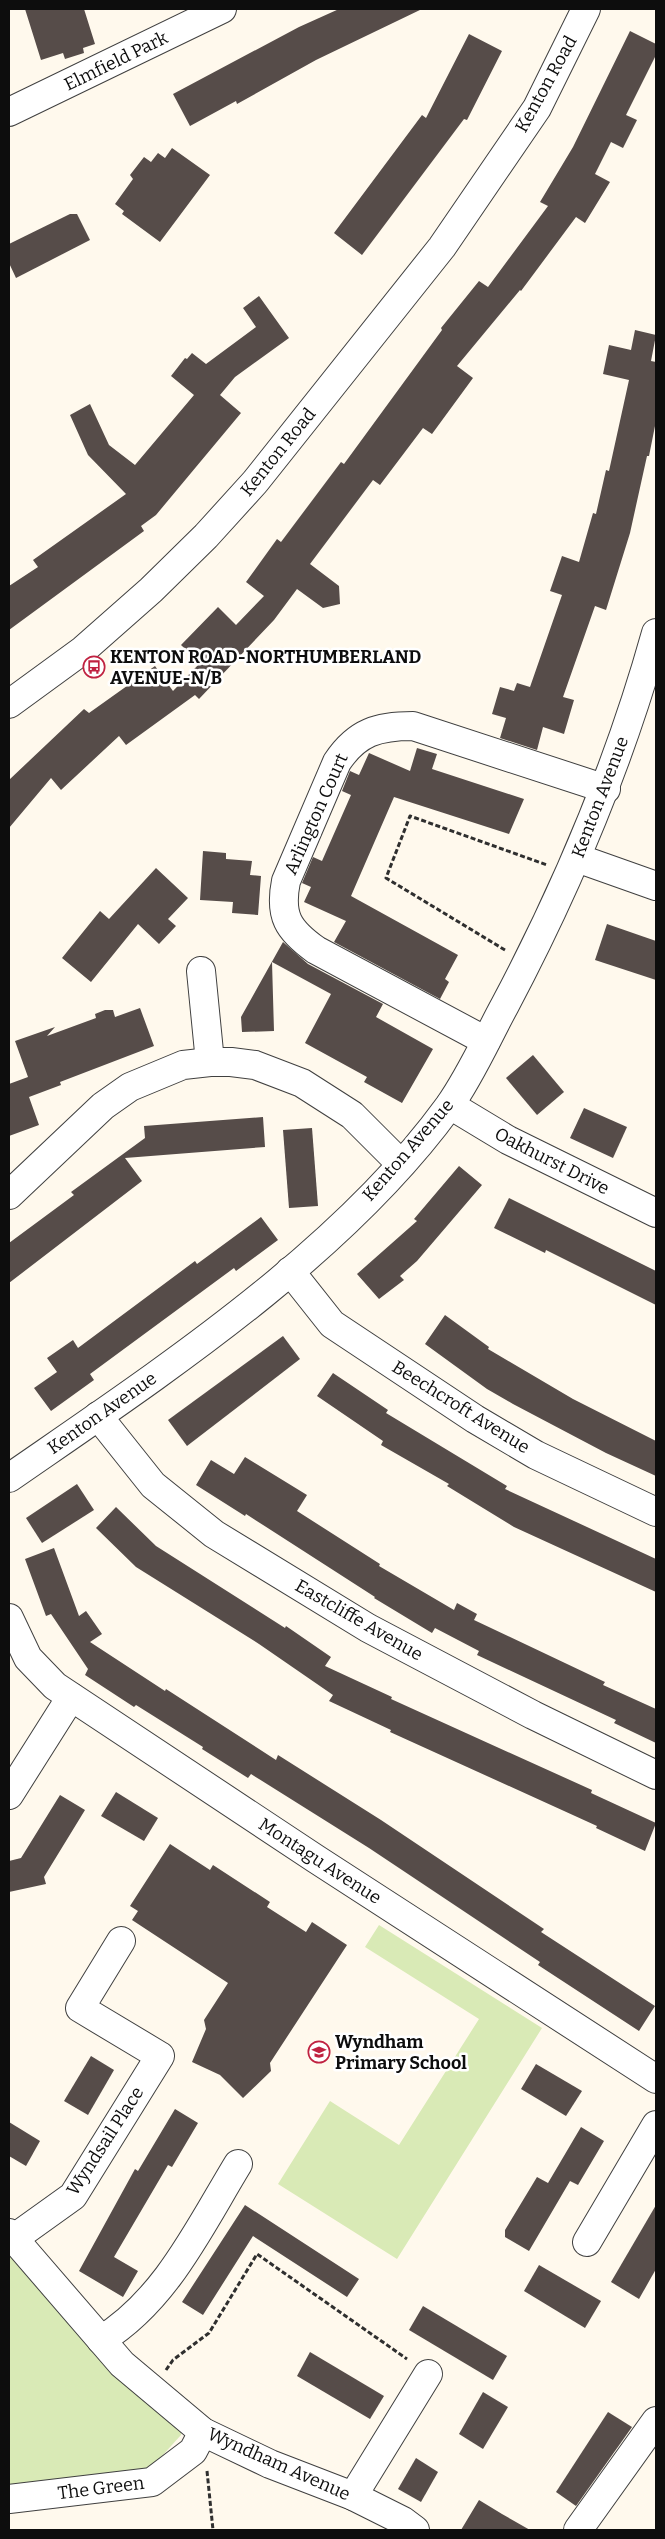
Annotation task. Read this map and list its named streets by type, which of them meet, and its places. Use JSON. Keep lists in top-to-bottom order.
{
  "streets": {
    "street": [
      "Elmfield Park",
      "Kenton Road",
      "Kenton Avenue",
      "Arlington Court",
      "Oakhurst Drive",
      "Beechcroft Avenue",
      "Eastcliffe Avenue",
      "Montagu Avenue",
      "Wyndsail Place",
      "Wyndham Avenue",
      "The Green"
    ]
  },
  "crossings": [
    ["Kenton Avenue", "Arlington Court"],
    ["Kenton Avenue", "Oakhurst Drive"],
    ["Kenton Avenue", "Beechcroft Avenue"],
    ["Kenton Avenue", "Eastcliffe Avenue"],
    ["Wyndsail Place", "Wyndham Avenue"],
    ["Wyndham Avenue", "The Green"]
  ],
  "places": {
    "bus stop": ["KENTON ROAD-NORTHUMBERLAND AVENUE-N/B"],
    "school or university": ["Wyndham Primary School"]
  }
}
